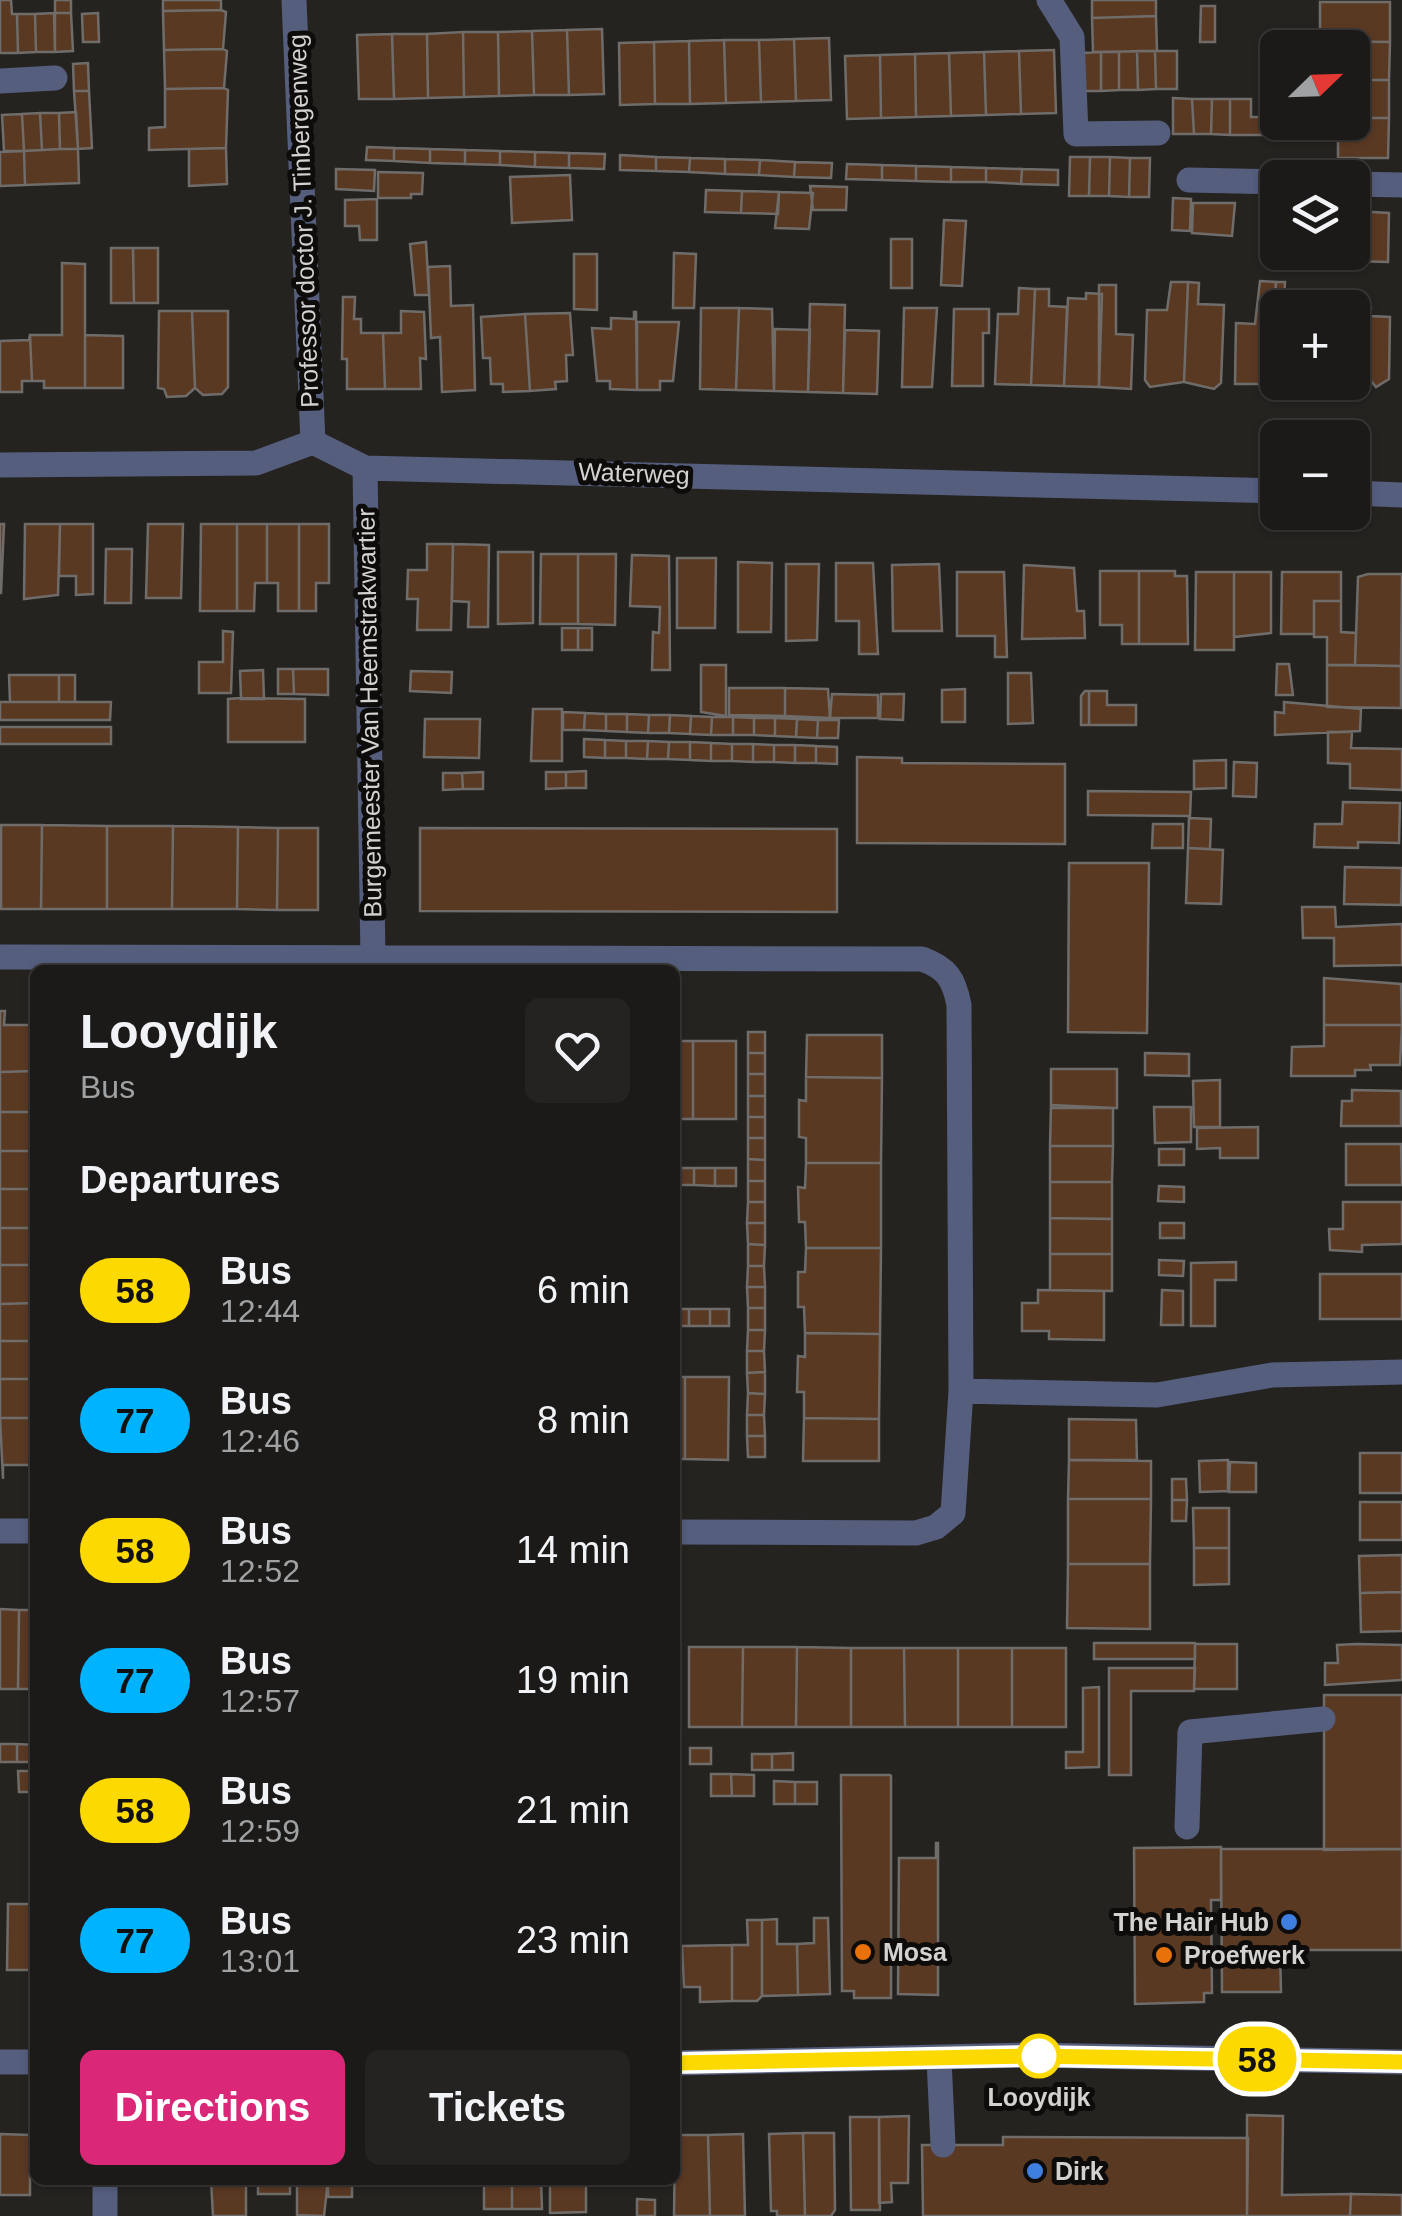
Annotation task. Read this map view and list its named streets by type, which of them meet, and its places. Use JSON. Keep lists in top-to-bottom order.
{
  "streets": {
    "street": ["Professor doctor J. Tinbergenweg", "Waterweg", "Burgemeester Van Heemstrakwartier"]
  },
  "crossings": [
    ["Professor doctor J. Tinbergenweg", "Waterweg"],
    ["Waterweg", "Burgemeester Van Heemstrakwartier"]
  ],
  "places": [
    "The Hair Hub",
    "Mosa",
    "Proefwerk",
    "Looydijk",
    "Dirk"
  ],
  "lines": ["bus line 58"],
  "north": "top right",
  "page": {
    "on_map": "58",
    "map_buttons": ["+", "−"],
    "heading": [
      ["Looydijk", "Bus"],
      "Departures"
    ],
    "list": [
      {
        "mark": "58",
        "name": "Bus",
        "note": "12:44",
        "value": "6 min"
      },
      {
        "mark": "77",
        "name": "Bus",
        "note": "12:46",
        "value": "8 min"
      },
      {
        "mark": "58",
        "name": "Bus",
        "note": "12:52",
        "value": "14 min"
      },
      {
        "mark": "77",
        "name": "Bus",
        "note": "12:57",
        "value": "19 min"
      },
      {
        "mark": "58",
        "name": "Bus",
        "note": "12:59",
        "value": "21 min"
      },
      {
        "mark": "77",
        "name": "Bus",
        "note": "13:01",
        "value": "23 min"
      }
    ],
    "buttons": ["Directions", "Tickets"]
  }
}
